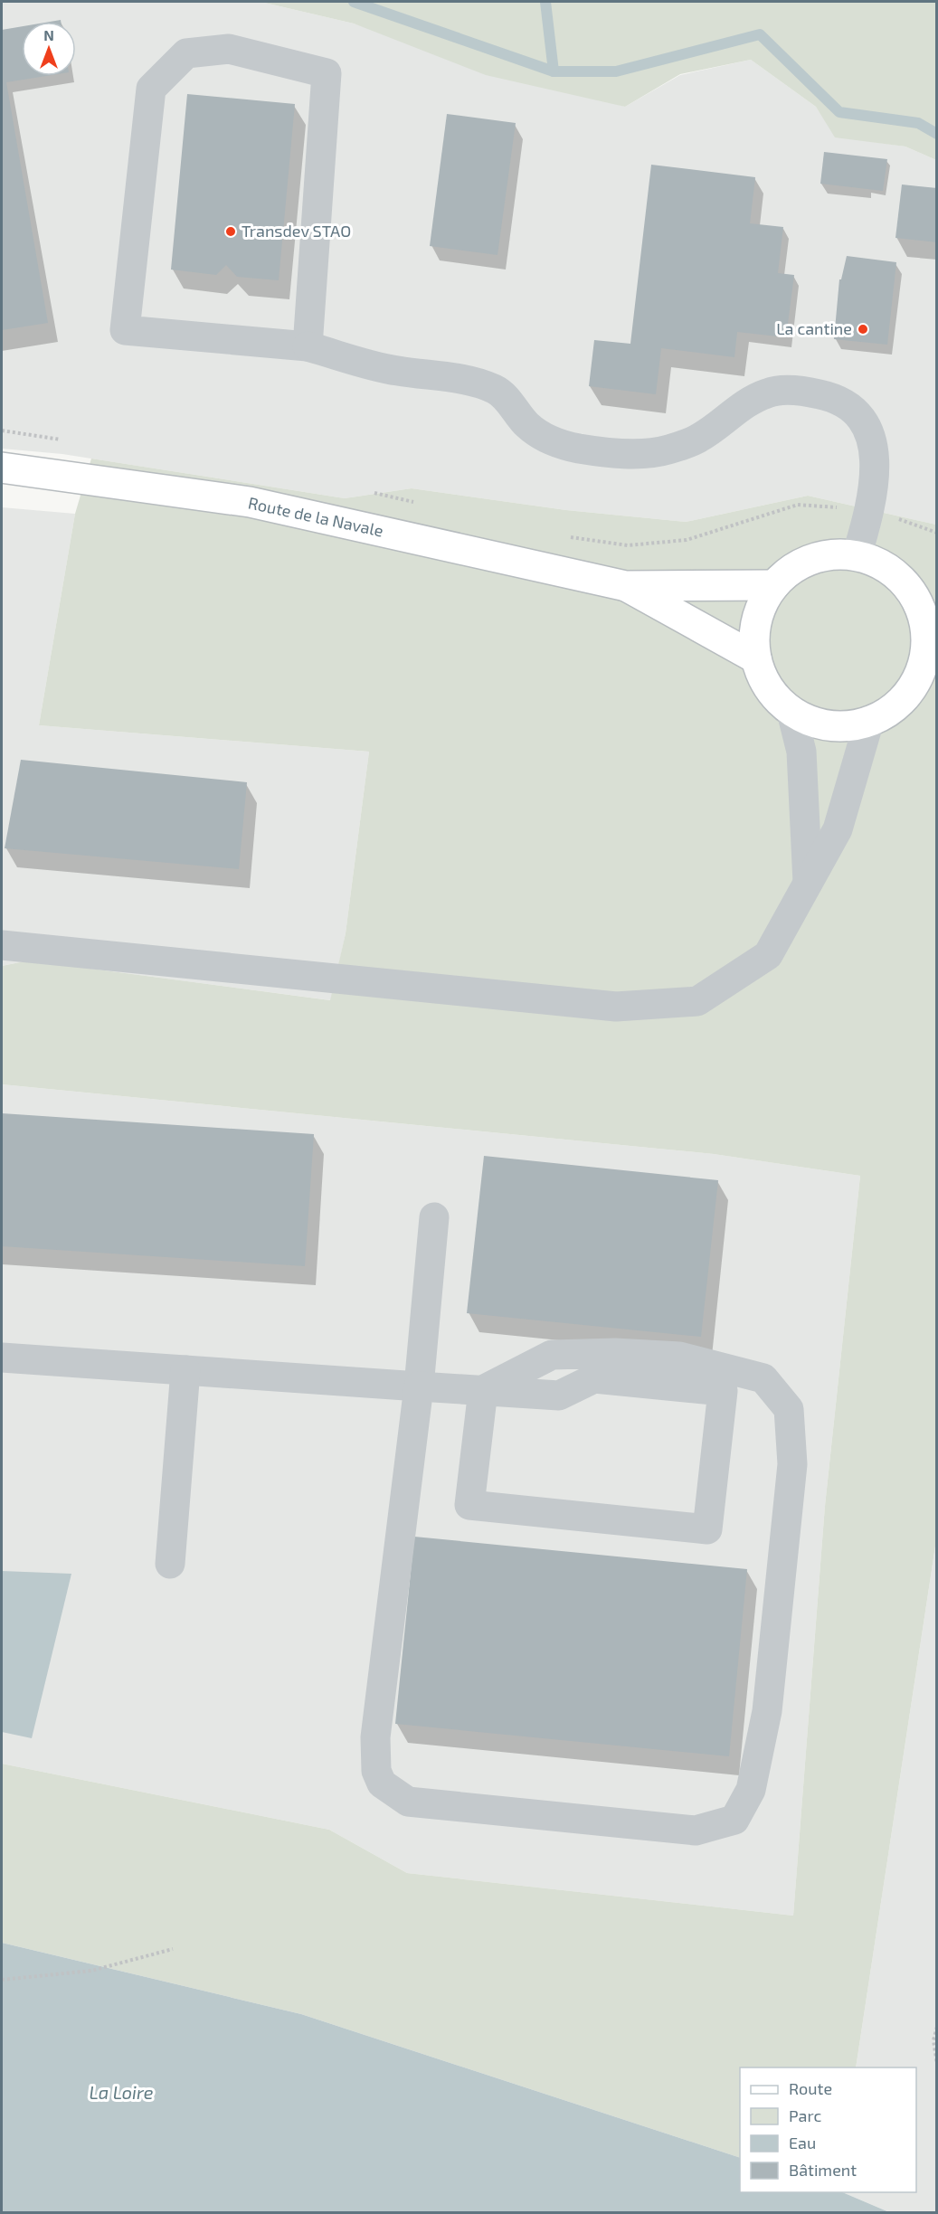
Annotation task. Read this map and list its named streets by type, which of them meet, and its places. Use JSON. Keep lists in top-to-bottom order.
{
  "streets": {
    "main road": ["Route de la Navale"]
  },
  "water": ["La Loire"],
  "places": ["Transdev STAO", "La cantine"],
  "legend": [
    "Route",
    "Parc",
    "Eau",
    "Bâtiment"
  ],
  "north": "top"
}
